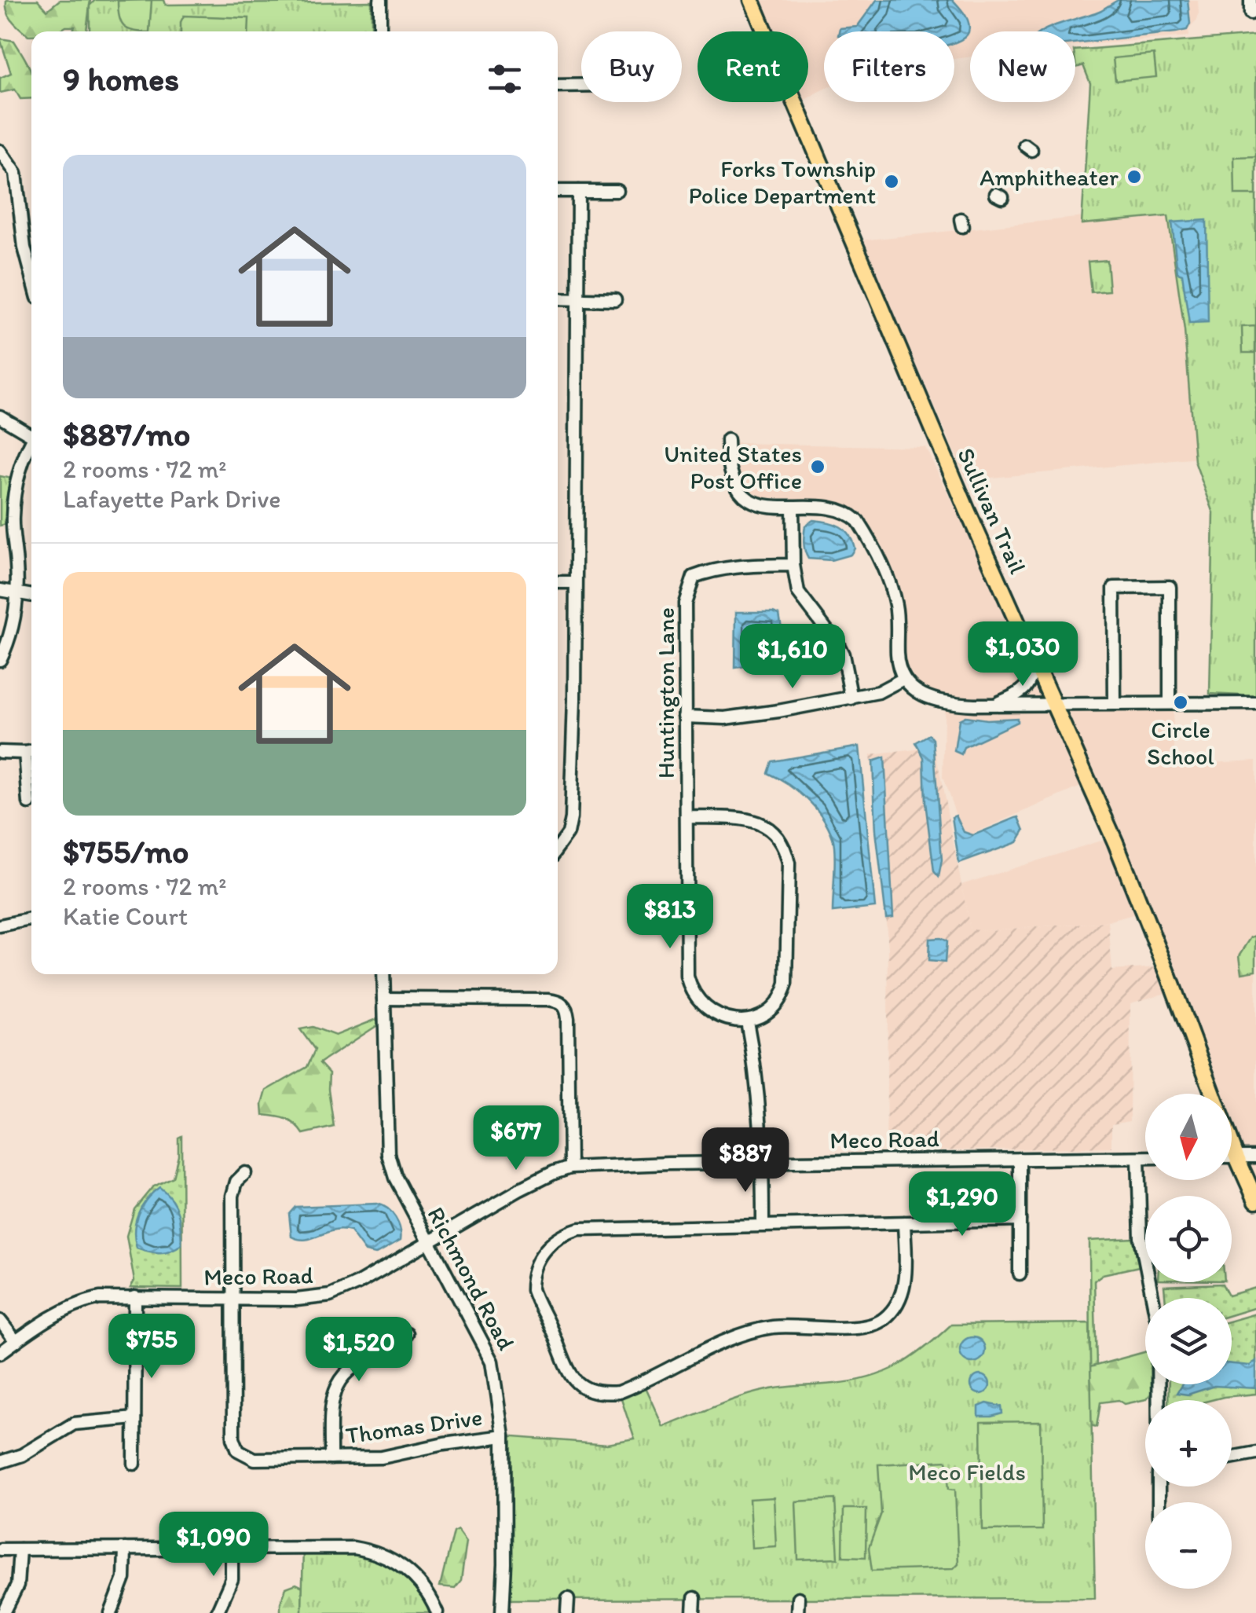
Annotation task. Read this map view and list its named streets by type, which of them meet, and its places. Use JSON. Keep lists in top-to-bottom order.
{
  "streets": {
    "main road": ["Sullivan Trail"],
    "street": [
      "Huntington Lane",
      "Meco Road",
      "Richmond Road",
      "Thomas Drive"
    ]
  },
  "crossings": [
    ["Meco Road", "Richmond Road"],
    ["Meco Road", "Thomas Drive"],
    ["Richmond Road", "Thomas Drive"]
  ],
  "parks": ["Meco Fields"],
  "places": [
    "Amphitheater",
    "Forks Township Police Department",
    "United States Post Office",
    "Circle School"
  ],
  "north": "bottom",
  "page": {
    "chip": [
      "Buy",
      "Rent",
      "Filters",
      "New"
    ],
    "heading": "9 homes",
    "list": [
      {
        "name": "$887/mo",
        "note": "2 rooms · 72 m² · Lafayette Park Drive"
      },
      {
        "name": "$755/mo",
        "note": "2 rooms · 72 m² · Katie Court"
      }
    ],
    "price": [
      "$1,030",
      "$1,610",
      "$813",
      "$677",
      "$887",
      "$1,290",
      "$755",
      "$1,520",
      "$1,090"
    ],
    "map_buttons": ["+", "−"]
  }
}
